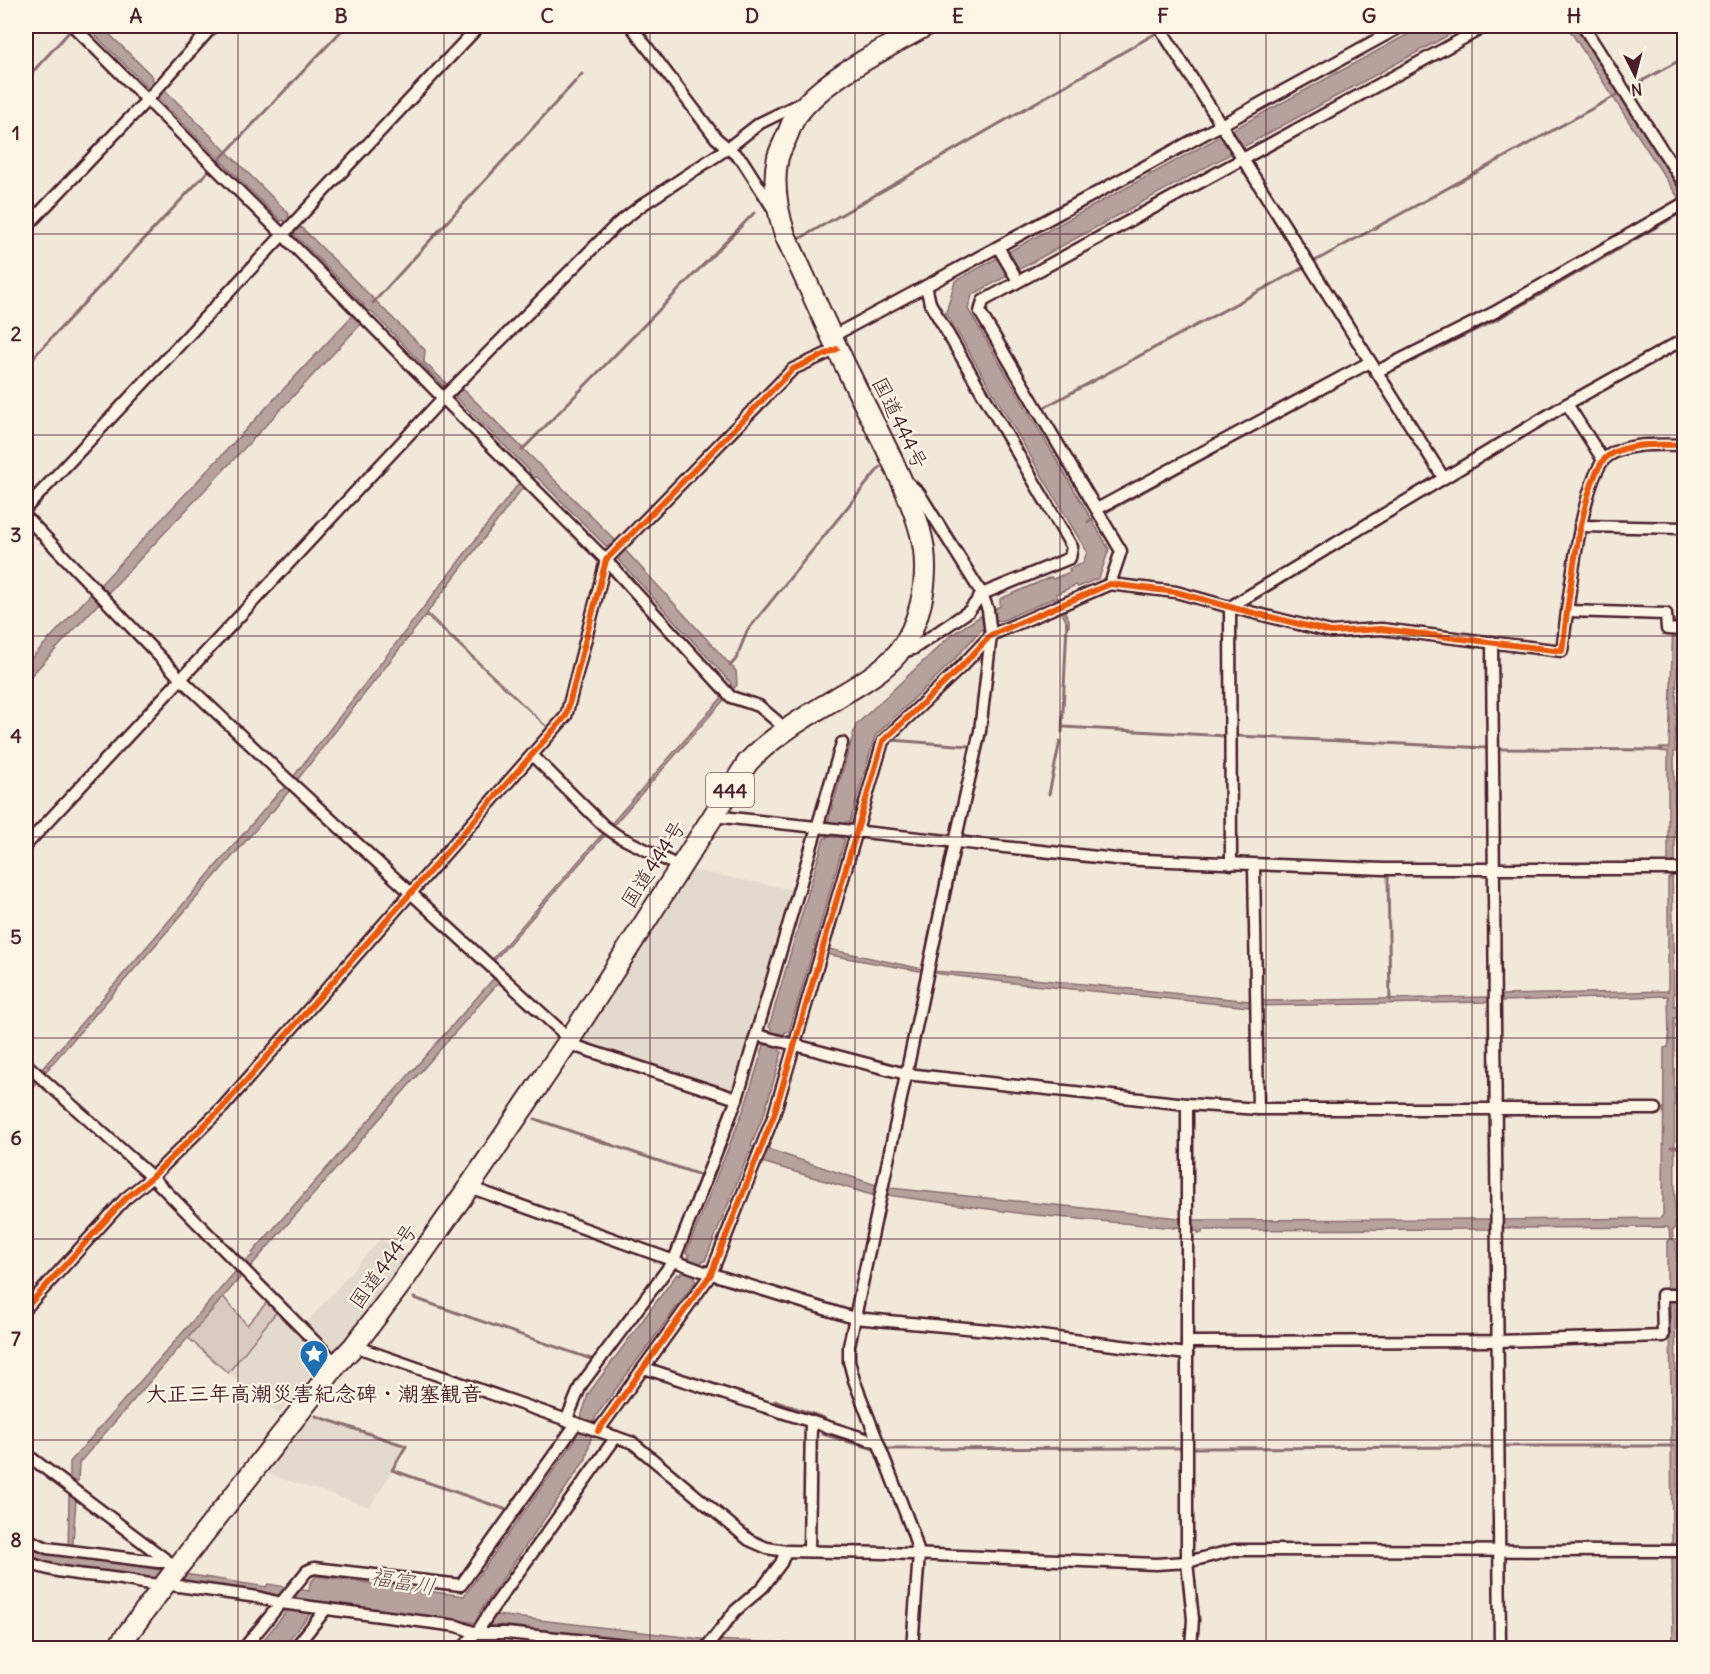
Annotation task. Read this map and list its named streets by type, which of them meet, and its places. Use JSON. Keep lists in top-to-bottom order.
{
  "streets": {
    "highway": ["国道444号", "444"]
  },
  "water": ["福富川"],
  "places": {
    "place": ["大正三年高潮災害紀念碑・潮塞観音"]
  },
  "north": "bottom",
  "grid": {
    "columns": [
      "A",
      "B",
      "C",
      "D",
      "E",
      "F",
      "G",
      "H"
    ],
    "rows": [
      "1",
      "2",
      "3",
      "4",
      "5",
      "6",
      "7",
      "8"
    ]
  }
}
